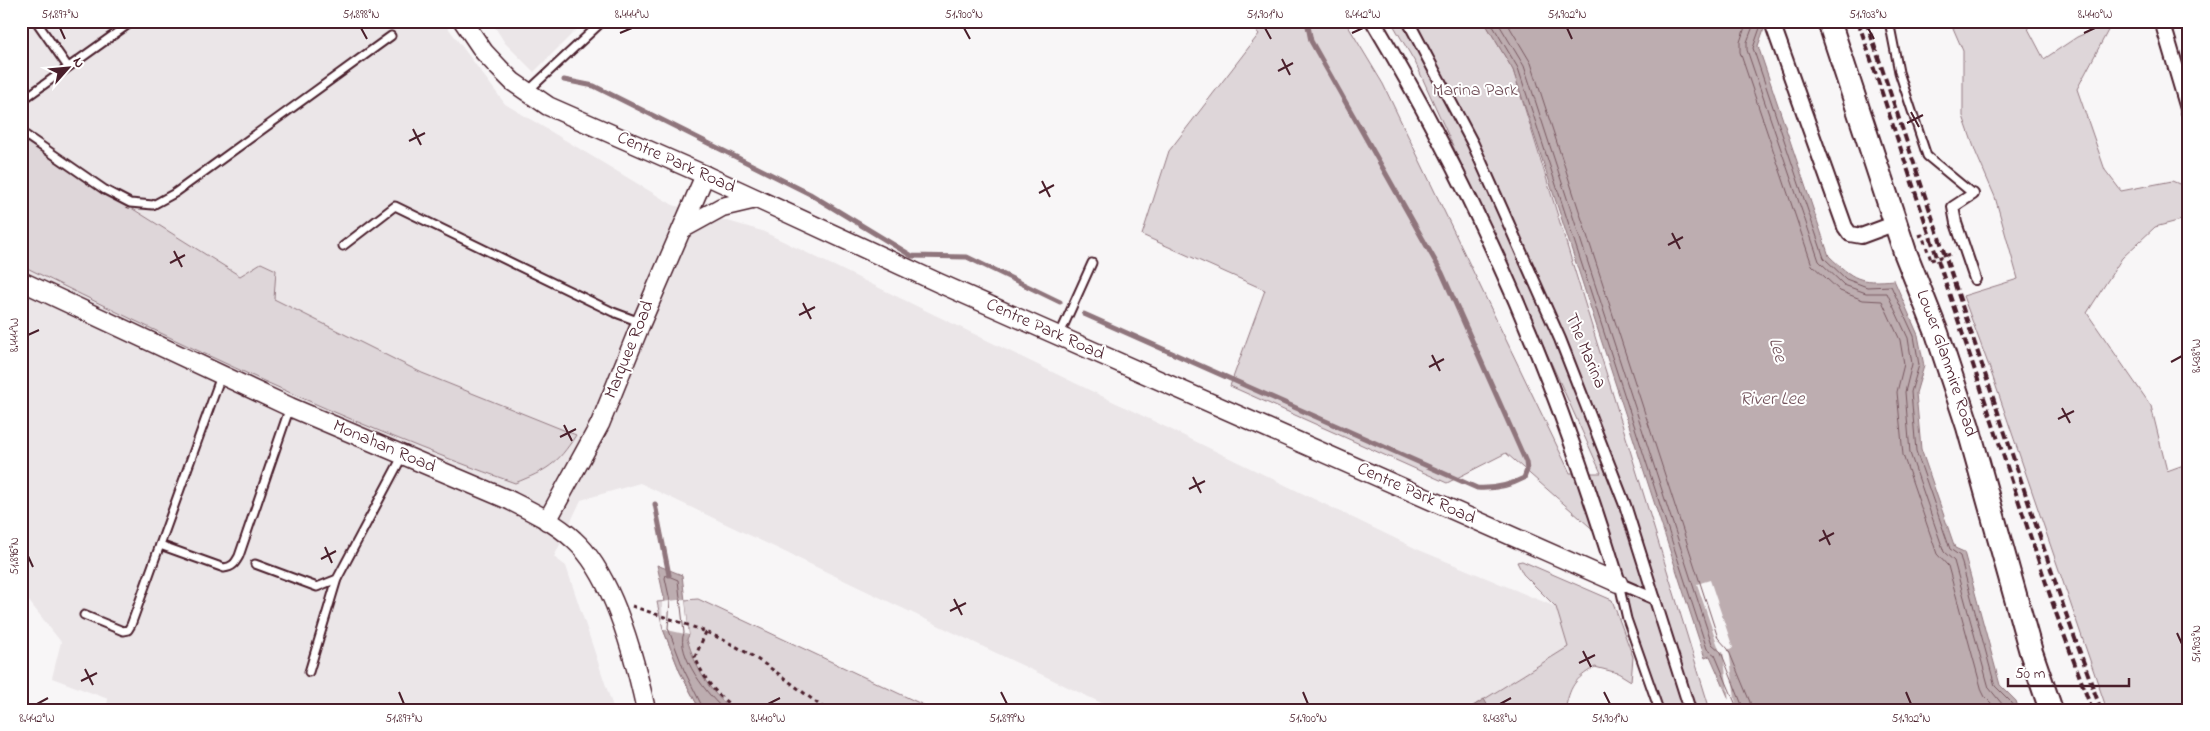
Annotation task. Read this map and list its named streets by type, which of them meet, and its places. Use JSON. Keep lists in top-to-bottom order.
{
  "streets": {
    "highway": ["Lower Glanmire Road"],
    "street": [
      "Centre Park Road",
      "Marquee Road",
      "The Marina",
      "Monahan Road"
    ]
  },
  "crossings": [
    ["Centre Park Road", "Marquee Road"],
    ["Centre Park Road", "The Marina"],
    ["Marquee Road", "Monahan Road"]
  ],
  "water": ["Lee", "River Lee"],
  "parks": ["Marina Park"],
  "scale_bar": "50 m",
  "north": "top right",
  "coordinates": [
    "51.897°N",
    "51.898°N",
    "8.444°W",
    "51.900°N",
    "51.901°N",
    "8.442°W",
    "51.902°N",
    "51.903°N",
    "8.440°W",
    "8.438°W",
    "51.896°N",
    "51.899°N"
  ]
}
